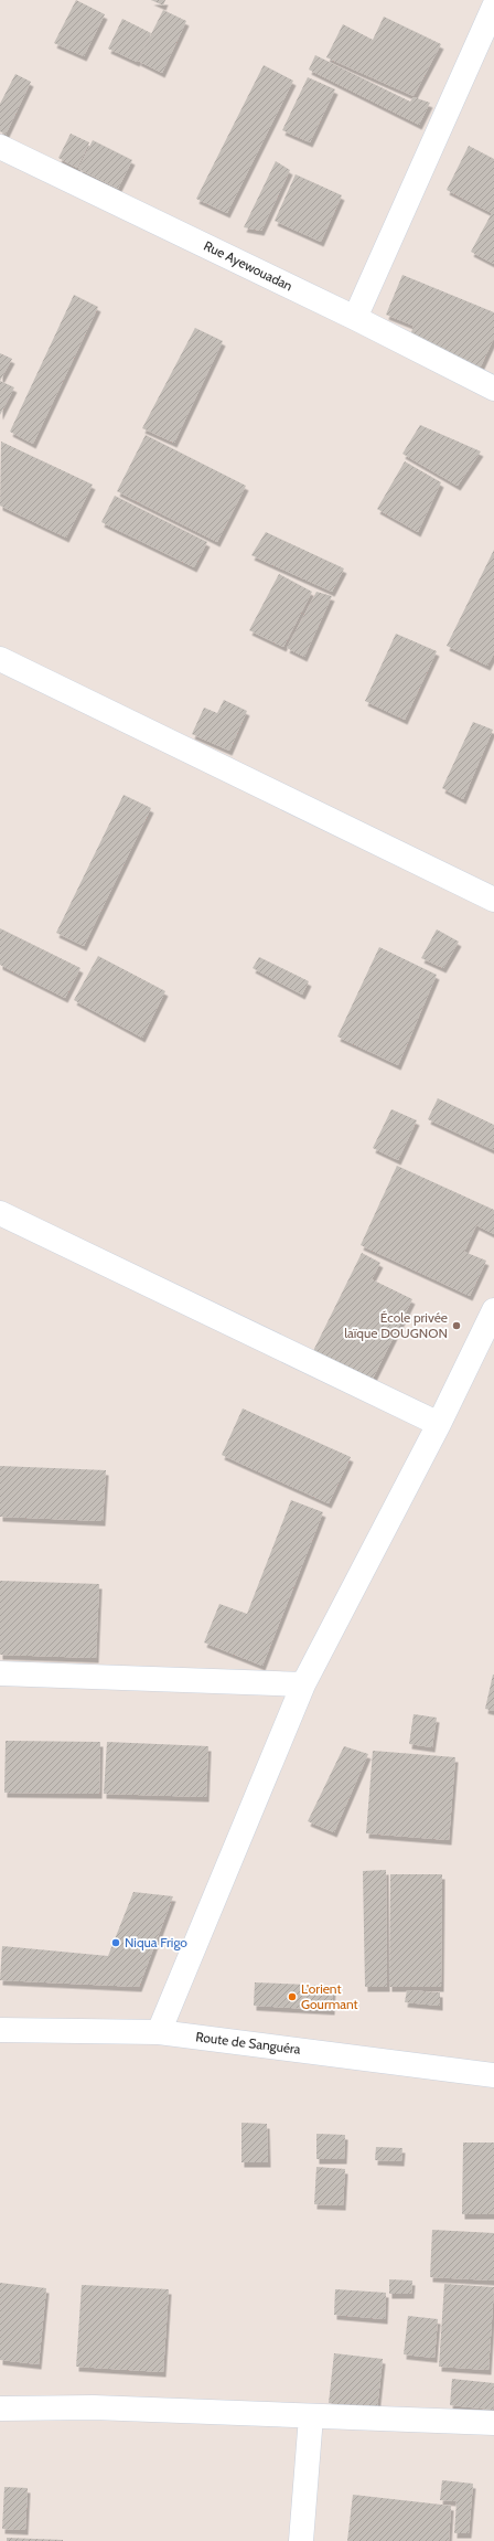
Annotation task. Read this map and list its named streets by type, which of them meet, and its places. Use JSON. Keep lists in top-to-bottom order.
{
  "streets": {
    "street": ["Rue Ayewouadan", "Route de Sanguéra"]
  },
  "places": ["École privée laïque DOUGNON", "Niqua Frigo", "L'orient Gourmant"]
}
